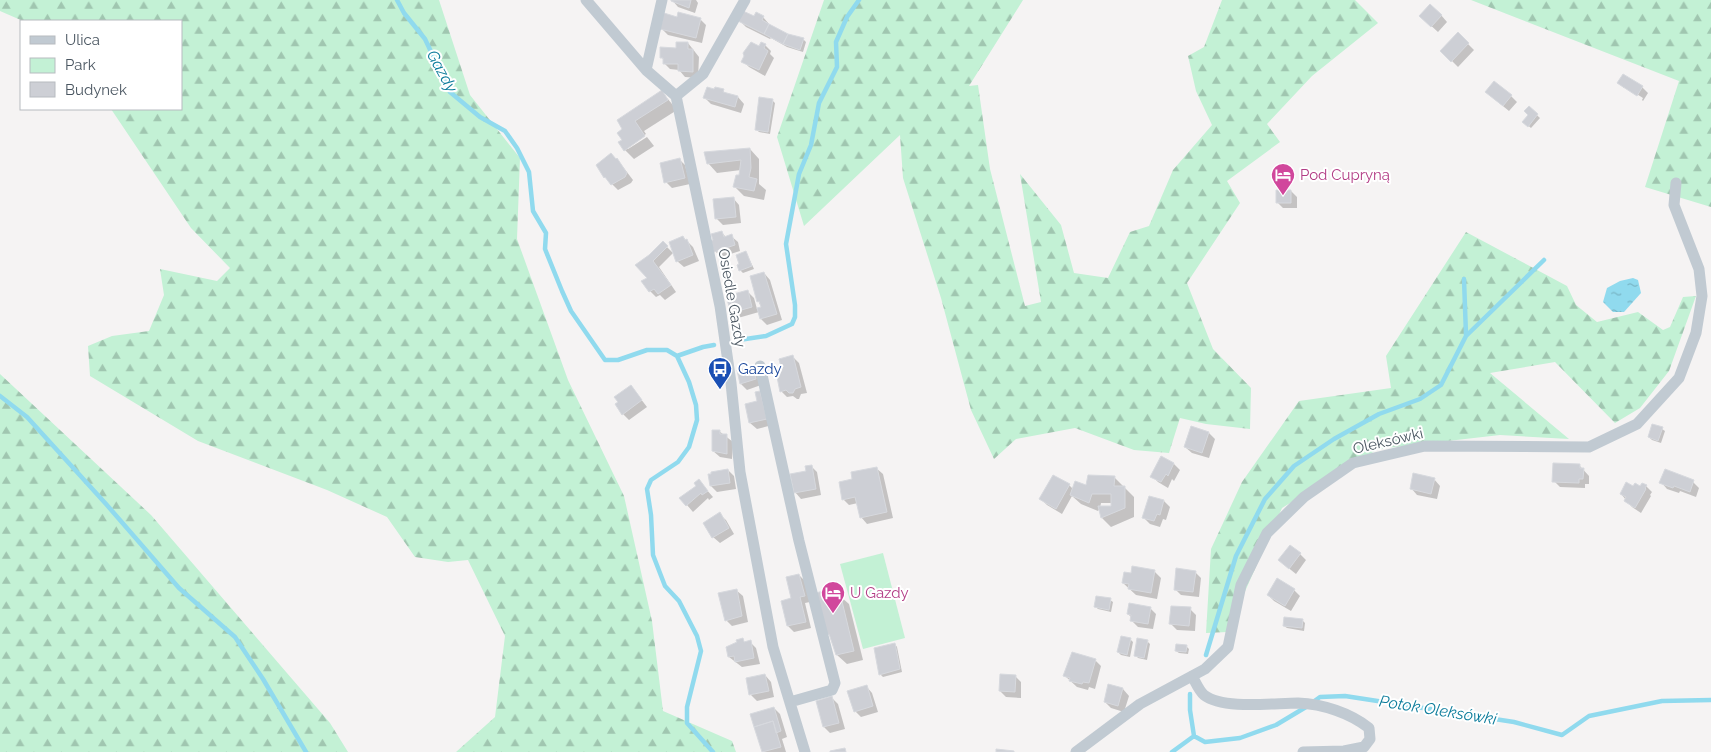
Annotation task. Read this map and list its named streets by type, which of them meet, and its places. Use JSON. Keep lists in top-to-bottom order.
{
  "streets": {
    "street": ["Osiedle Gazdy", "Oleksówki"]
  },
  "water": ["Gazdy", "Potok Oleksówki"],
  "places": {
    "hotel": ["Pod Cupryną", "U Gazdy"],
    "bus stop": ["Gazdy"]
  },
  "legend": ["Ulica", "Park", "Budynek"]
}
